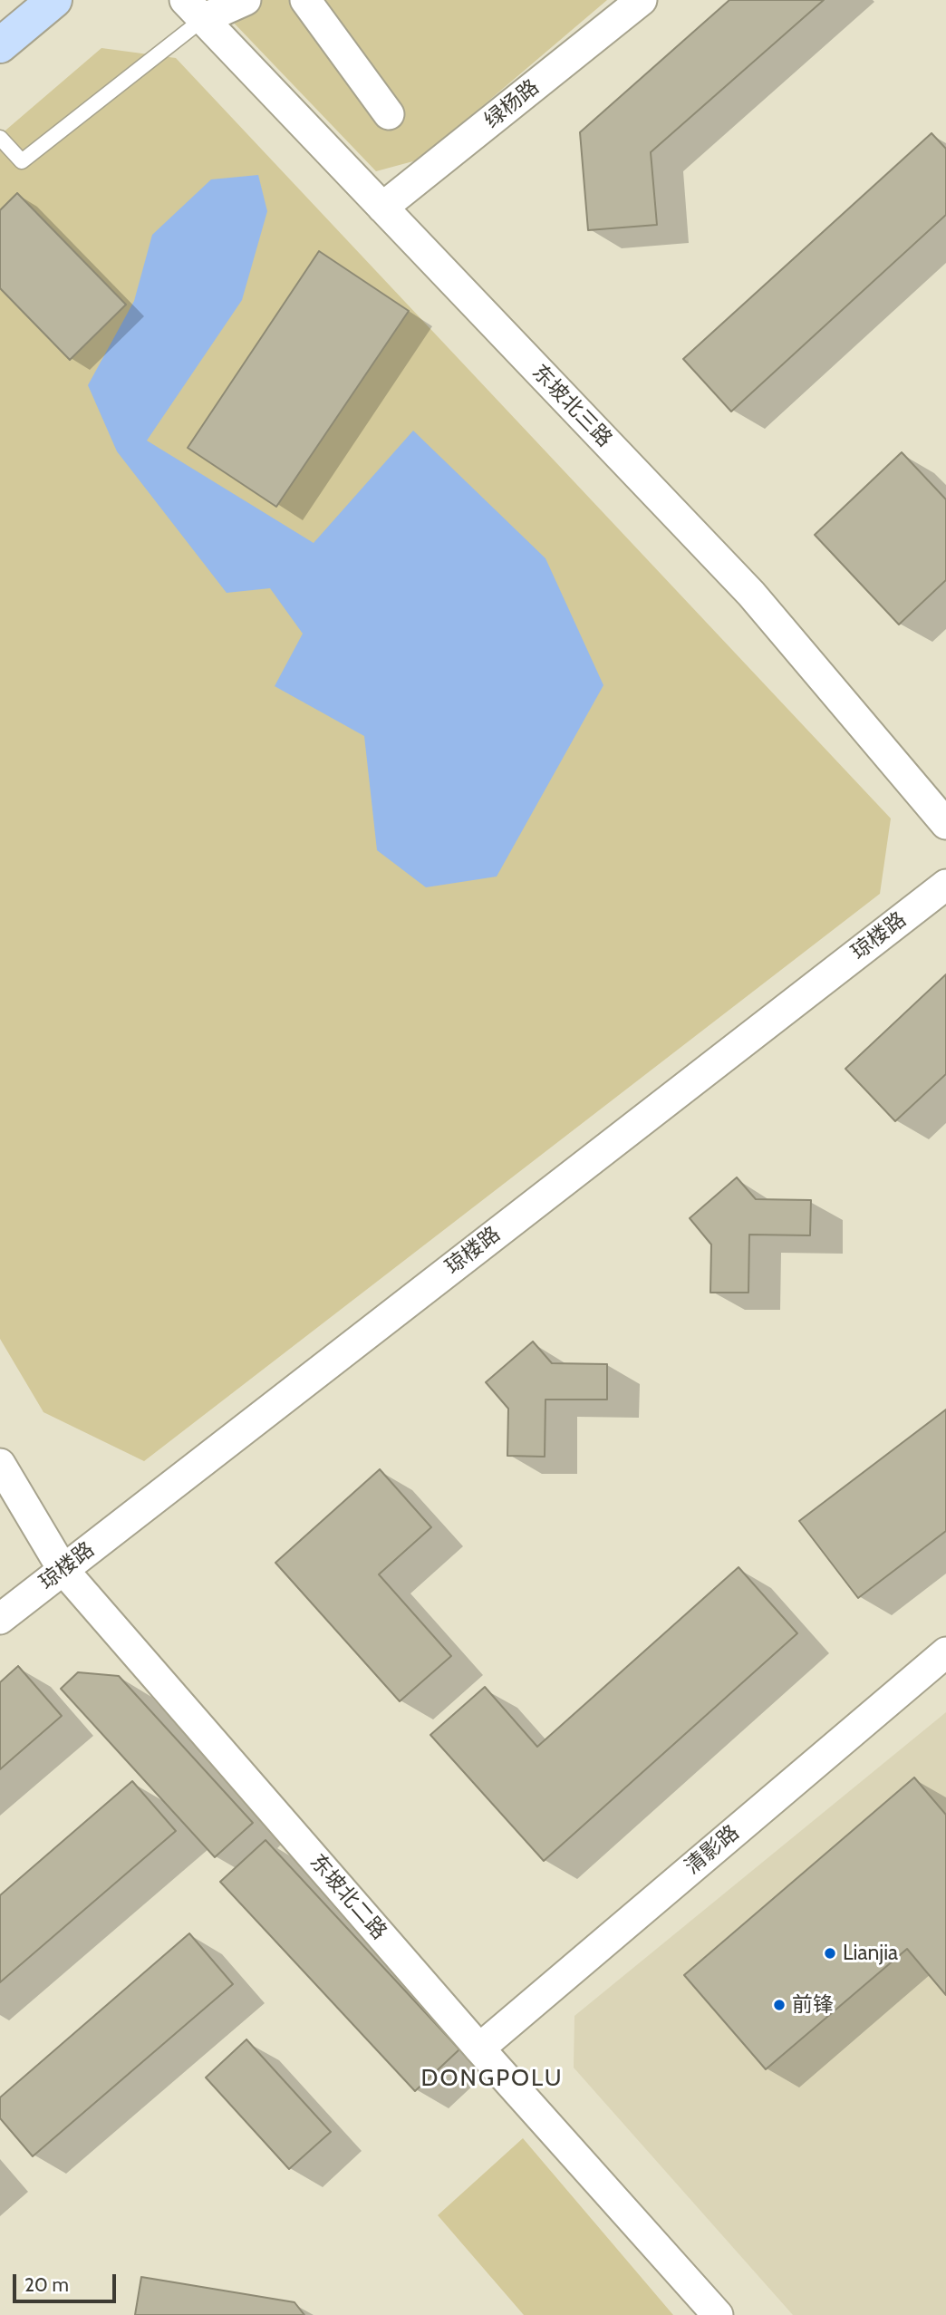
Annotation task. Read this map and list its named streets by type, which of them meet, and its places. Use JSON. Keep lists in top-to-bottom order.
{
  "streets": {
    "street": [
      "绿杨路",
      "东坡北三路",
      "琼楼路",
      "清影路",
      "东坡北二路"
    ]
  },
  "crossings": [
    ["绿杨路", "东坡北三路"],
    ["琼楼路", "东坡北二路"],
    ["清影路", "东坡北二路"]
  ],
  "districts": ["DONGPOLU"],
  "places": ["Lianjia", "前锋"],
  "scale_bar": "20 m"
}
